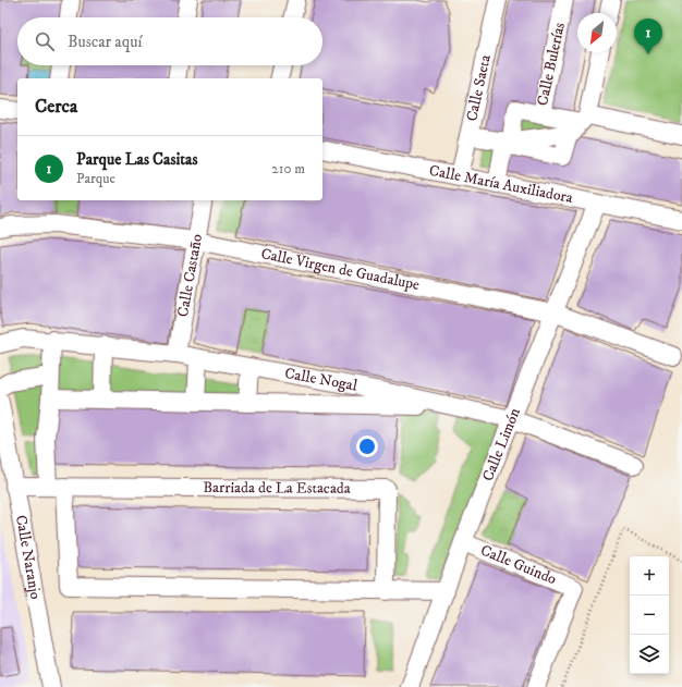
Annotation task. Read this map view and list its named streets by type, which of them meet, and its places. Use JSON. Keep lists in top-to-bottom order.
{
  "streets": {
    "street": [
      "Calle Bulerías",
      "Calle Saeta",
      "Calle María Auxiliadora",
      "Calle Virgen de Guadalupe",
      "Calle Castaño",
      "Calle Nogal",
      "Calle Limón",
      "Barriada de La Estacada",
      "Calle Naranjo",
      "Calle Guindo"
    ]
  },
  "crossings": [
    ["Calle Saeta", "Calle María Auxiliadora"],
    ["Calle María Auxiliadora", "Calle Limón"],
    ["Calle Virgen de Guadalupe", "Calle Castaño"],
    ["Calle Virgen de Guadalupe", "Calle Limón"],
    ["Calle Castaño", "Calle Nogal"],
    ["Calle Nogal", "Calle Limón"],
    ["Calle Limón", "Calle Guindo"],
    ["Barriada de La Estacada", "Calle Naranjo"]
  ],
  "north": "bottom left",
  "page": {
    "search": "Buscar aquí",
    "pins": "1",
    "heading": "Cerca",
    "list": [
      {
        "mark": "1",
        "name": "Parque Las Casitas",
        "note": "Parque",
        "value": "210 m"
      }
    ],
    "map_buttons": ["+", "−"]
  }
}
